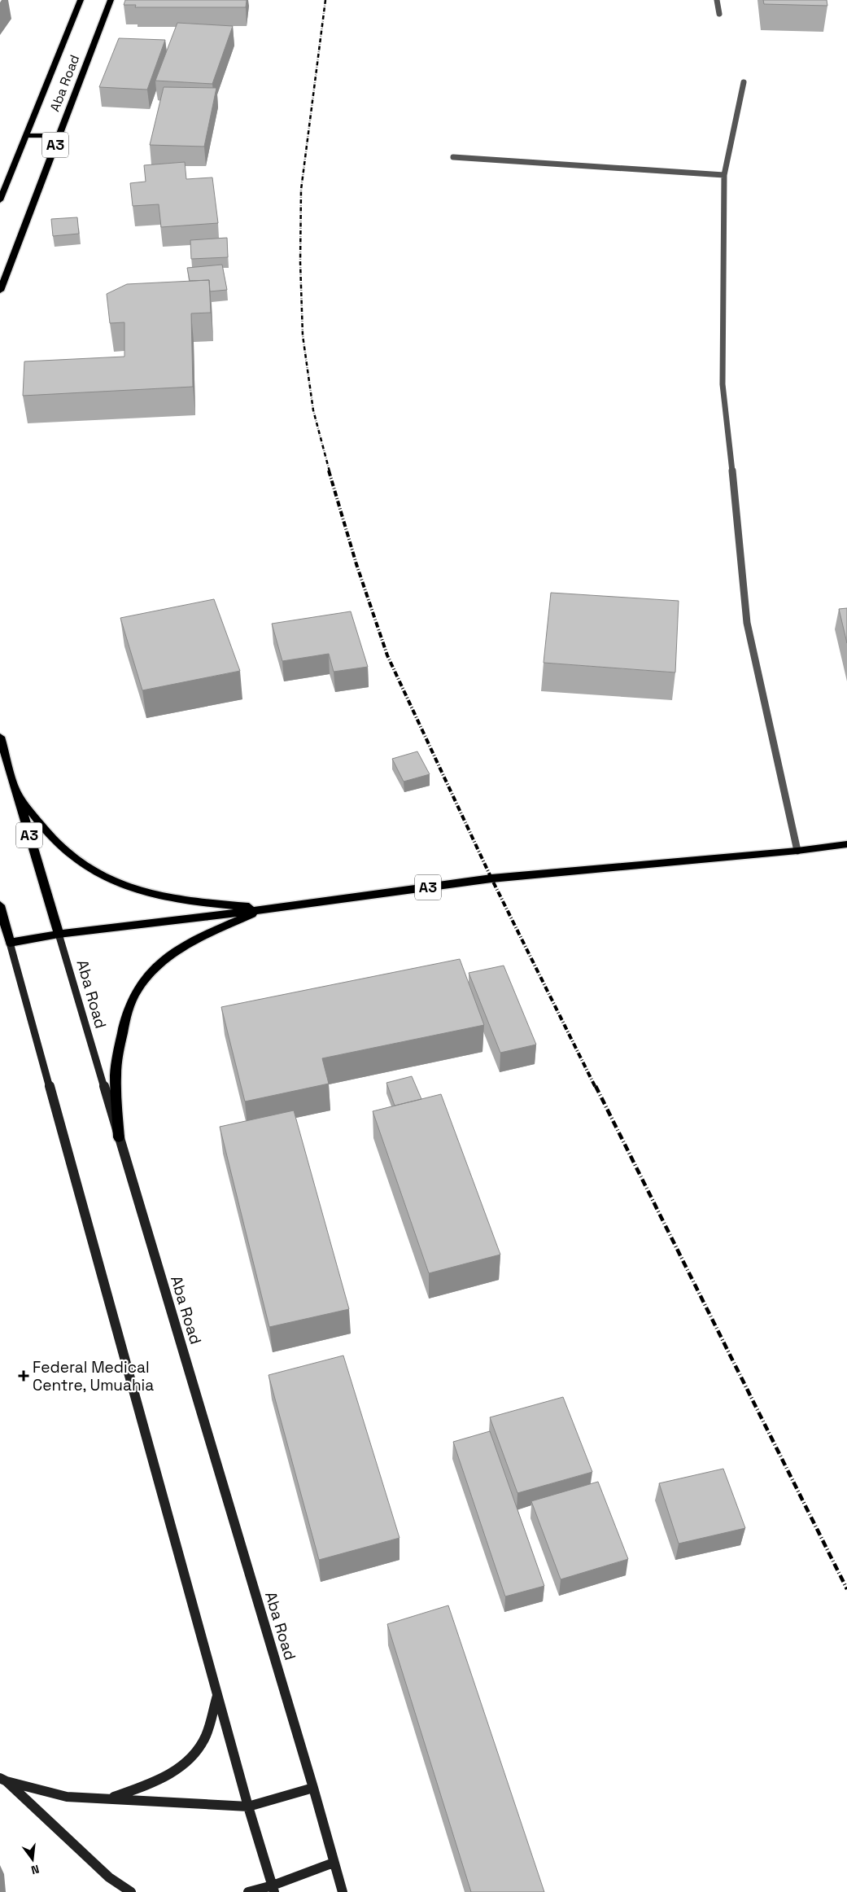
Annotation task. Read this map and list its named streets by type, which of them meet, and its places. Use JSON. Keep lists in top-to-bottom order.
{
  "streets": {
    "main road": ["Aba Road", "A3"]
  },
  "crossings": [
    ["Aba Road", "A3"]
  ],
  "places": {
    "health": ["Federal Medical Centre, Umuahia"]
  },
  "north": "bottom"
}
